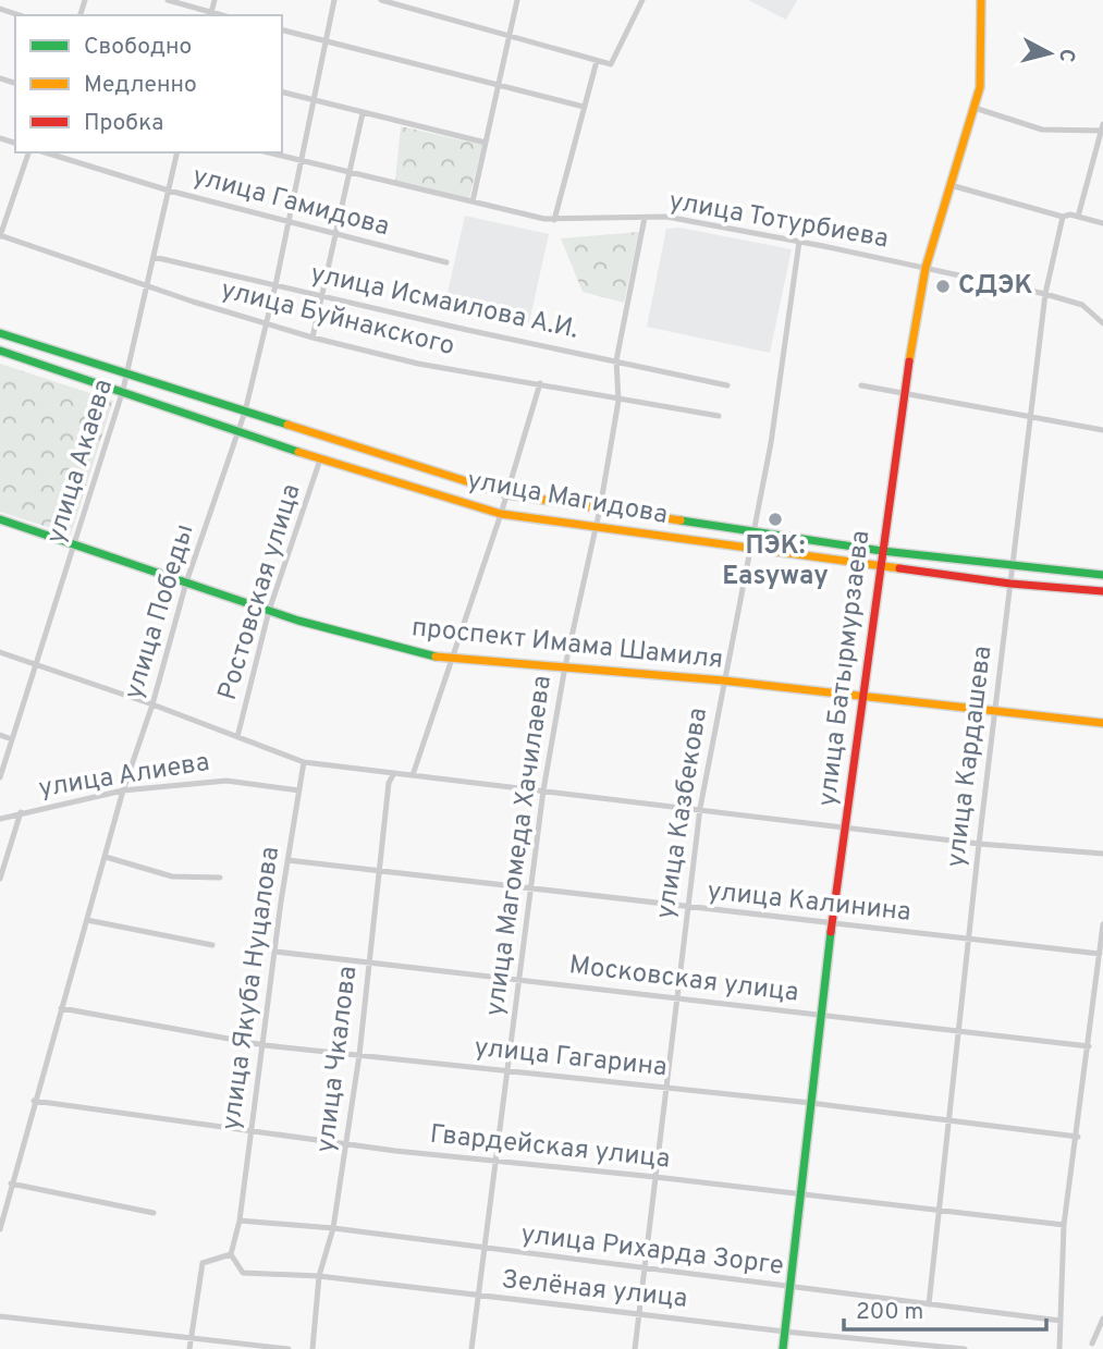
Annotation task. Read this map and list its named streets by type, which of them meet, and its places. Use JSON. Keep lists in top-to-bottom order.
{
  "streets": {
    "main road": ["улица Магидова", "проспект Имама Шамиля", "улица Батырмурзаева"],
    "street": [
      "улица Гамидова",
      "улица Тотурбиева",
      "улица Исмаилова А.И.",
      "улица Буйнакского",
      "улица Акаева",
      "Ростовская улица",
      "улица Победы",
      "улица Кардашева",
      "улица Алиева",
      "улица Казбекова",
      "улица Магомеда Хачилаева",
      "улица Калинина",
      "Московская улица",
      "улица Якуба Нуцалова",
      "улица Гагарина",
      "улица Чкалова",
      "Гвардейская улица",
      "улица Рихарда Зорге",
      "Зелёная улица"
    ]
  },
  "crossings": [
    ["улица Гамидова", "улица Акаева"],
    ["улица Гамидова", "улица Победы"],
    ["улица Тотурбиева", "улица Победы"],
    ["улица Тотурбиева", "улица Батырмурзаева"],
    ["улица Тотурбиева", "улица Кардашева"],
    ["улица Тотурбиева", "улица Казбекова"],
    ["улица Тотурбиева", "улица Магомеда Хачилаева"],
    ["улица Исмаилова А.И.", "улица Акаева"],
    ["улица Исмаилова А.И.", "улица Победы"],
    ["улица Исмаилова А.И.", "улица Магомеда Хачилаева"],
    ["улица Буйнакского", "улица Акаева"],
    ["улица Буйнакского", "улица Победы"],
    ["улица Буйнакского", "улица Магомеда Хачилаева"],
    ["улица Акаева", "улица Магидова"],
    ["улица Акаева", "проспект Имама Шамиля"],
    ["улица Магидова", "Ростовская улица"],
    ["улица Магидова", "улица Победы"],
    ["улица Магидова", "улица Батырмурзаева"],
    ["улица Магидова", "улица Кардашева"],
    ["улица Магидова", "улица Казбекова"],
    ["улица Магидова", "улица Магомеда Хачилаева"],
    ["Ростовская улица", "проспект Имама Шамиля"],
    ["улица Победы", "проспект Имама Шамиля"],
    ["улица Победы", "улица Алиева"],
    ["улица Победы", "улица Гагарина"],
    ["улица Победы", "Гвардейская улица"],
    ["проспект Имама Шамиля", "улица Батырмурзаева"],
    ["проспект Имама Шамиля", "улица Кардашева"],
    ["проспект Имама Шамиля", "улица Казбекова"],
    ["проспект Имама Шамиля", "улица Магомеда Хачилаева"],
    ["улица Батырмурзаева", "улица Калинина"],
    ["улица Батырмурзаева", "Московская улица"],
    ["улица Батырмурзаева", "улица Гагарина"],
    ["улица Батырмурзаева", "Гвардейская улица"],
    ["улица Батырмурзаева", "улица Рихарда Зорге"],
    ["улица Батырмурзаева", "Зелёная улица"],
    ["улица Кардашева", "улица Калинина"],
    ["улица Кардашева", "Московская улица"],
    ["улица Кардашева", "улица Гагарина"],
    ["улица Кардашева", "Гвардейская улица"],
    ["улица Кардашева", "улица Рихарда Зорге"],
    ["улица Алиева", "улица Якуба Нуцалова"],
    ["улица Казбекова", "улица Калинина"],
    ["улица Казбекова", "Московская улица"],
    ["улица Казбекова", "улица Гагарина"],
    ["улица Казбекова", "Гвардейская улица"],
    ["улица Казбекова", "улица Рихарда Зорге"],
    ["улица Казбекова", "Зелёная улица"],
    ["улица Магомеда Хачилаева", "улица Калинина"],
    ["улица Магомеда Хачилаева", "Московская улица"],
    ["улица Магомеда Хачилаева", "улица Гагарина"],
    ["улица Магомеда Хачилаева", "Гвардейская улица"],
    ["улица Магомеда Хачилаева", "улица Рихарда Зорге"],
    ["улица Магомеда Хачилаева", "Зелёная улица"],
    ["улица Калинина", "улица Якуба Нуцалова"],
    ["улица Калинина", "улица Чкалова"],
    ["Московская улица", "улица Якуба Нуцалова"],
    ["Московская улица", "улица Чкалова"],
    ["улица Якуба Нуцалова", "улица Гагарина"],
    ["улица Якуба Нуцалова", "Гвардейская улица"],
    ["улица Якуба Нуцалова", "улица Рихарда Зорге"],
    ["улица Якуба Нуцалова", "Зелёная улица"],
    ["улица Гагарина", "улица Чкалова"],
    ["улица Чкалова", "Гвардейская улица"],
    ["улица Чкалова", "улица Рихарда Зорге"],
    ["улица Чкалова", "Зелёная улица"]
  ],
  "places": ["СДЭК", "ПЭК: Easyway"],
  "legend": ["Свободно", "Медленно", "Пробка"],
  "scale_bar": "200 m",
  "north": "right"
}
